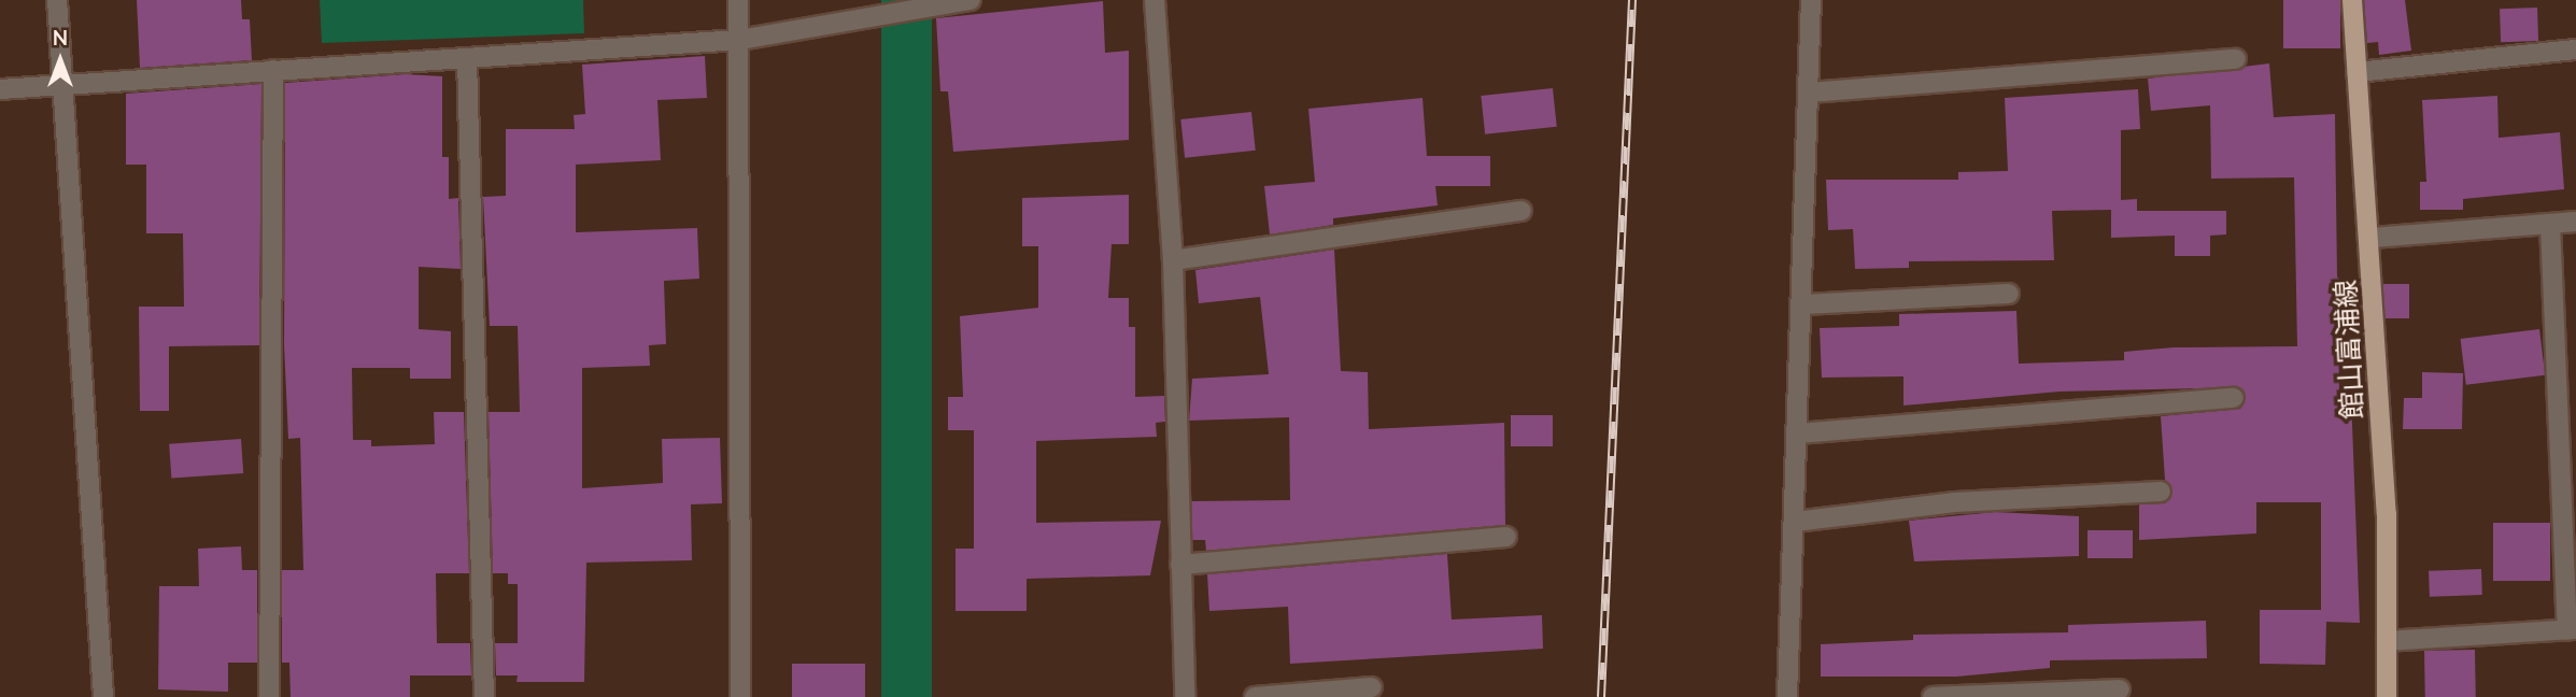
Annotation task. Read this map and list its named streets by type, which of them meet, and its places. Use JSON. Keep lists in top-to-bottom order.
{
  "streets": {
    "main road": ["館山富浦線"]
  },
  "north": "top"
}
